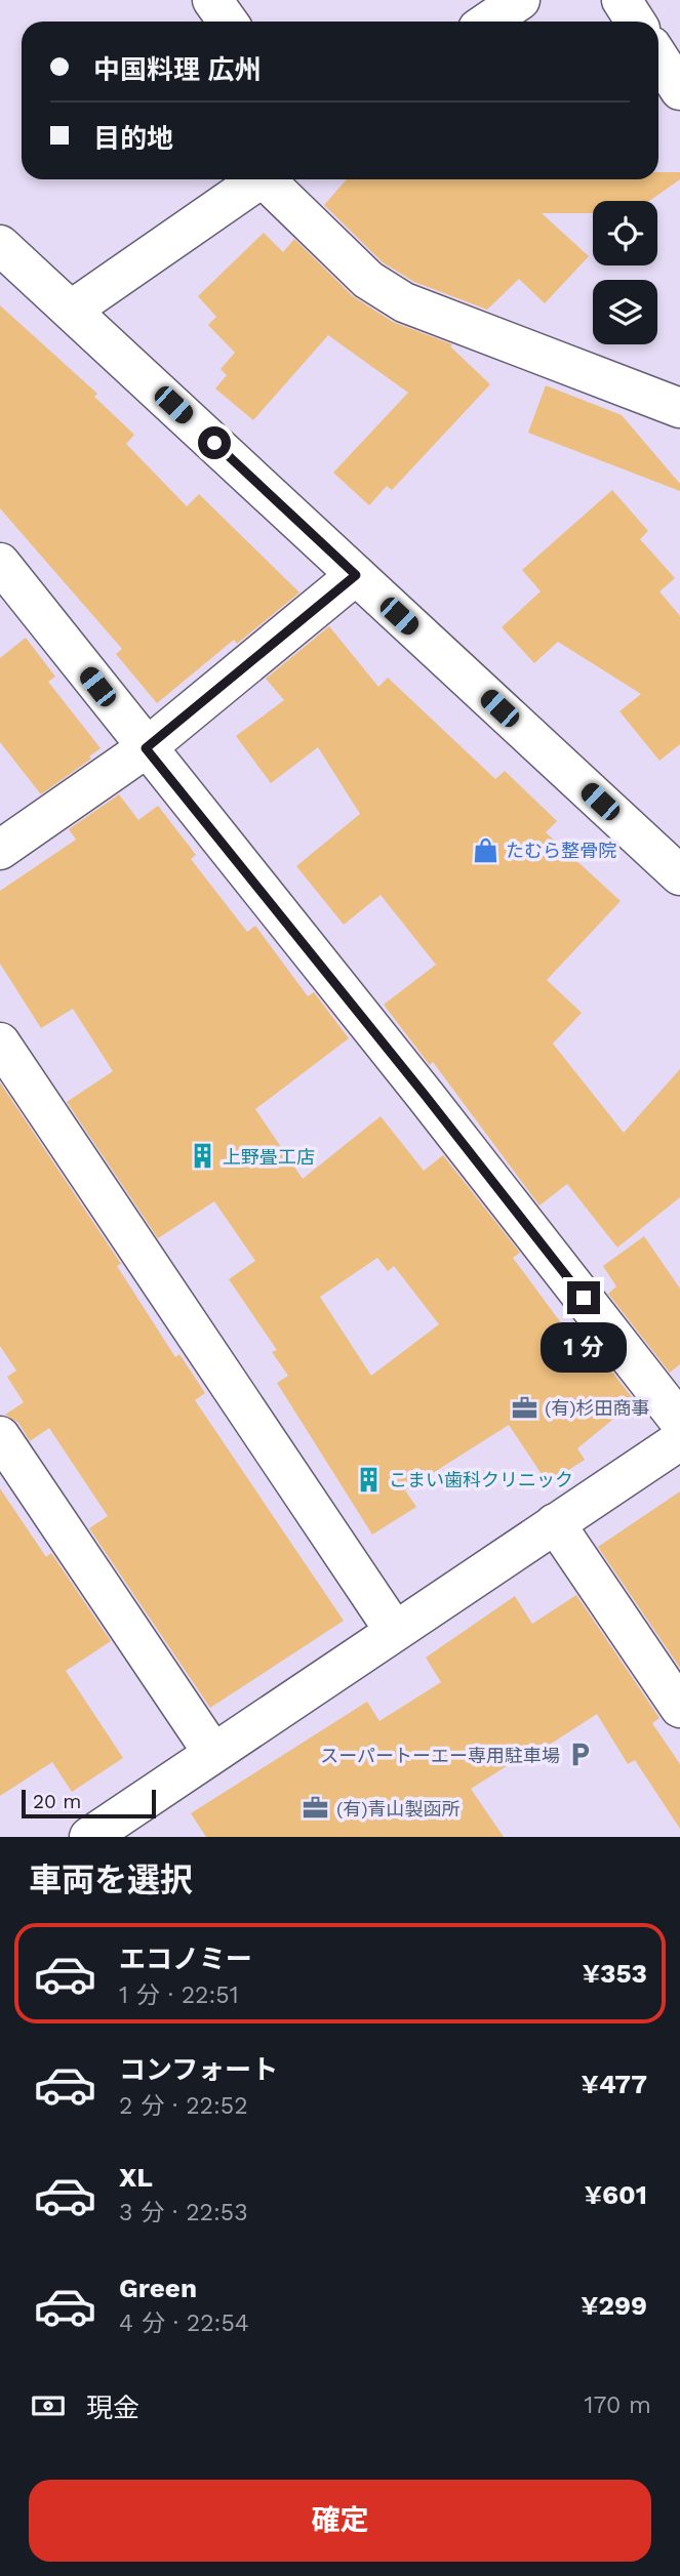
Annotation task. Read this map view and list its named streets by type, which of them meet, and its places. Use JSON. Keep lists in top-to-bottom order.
{
  "places": {
    "shop": ["たむら整骨院"],
    "building": ["上野畳工店", "こまい歯科クリニック"],
    "office": ["(有)杉田商事", "(有)青山製函所"],
    "parking": ["スーパートーエー専用駐車場"]
  },
  "scale_bar": "20 m",
  "page": {
    "banner": ["中国料理 広州", "目的地"],
    "bubble": "1 分",
    "scale": "20 m",
    "heading": "車両を選択",
    "list": [
      {
        "name": "エコノミー",
        "note": "1 分 · 22:51",
        "value": "¥353"
      },
      {
        "name": "コンフォート",
        "note": "2 分 · 22:52",
        "value": "¥477"
      },
      {
        "name": "XL",
        "note": "3 分 · 22:53",
        "value": "¥601"
      },
      {
        "name": "Green",
        "note": "4 分 · 22:54",
        "value": "¥299"
      }
    ],
    "pay": ["現金", "170 m"],
    "buttons": "確定"
  }
}
